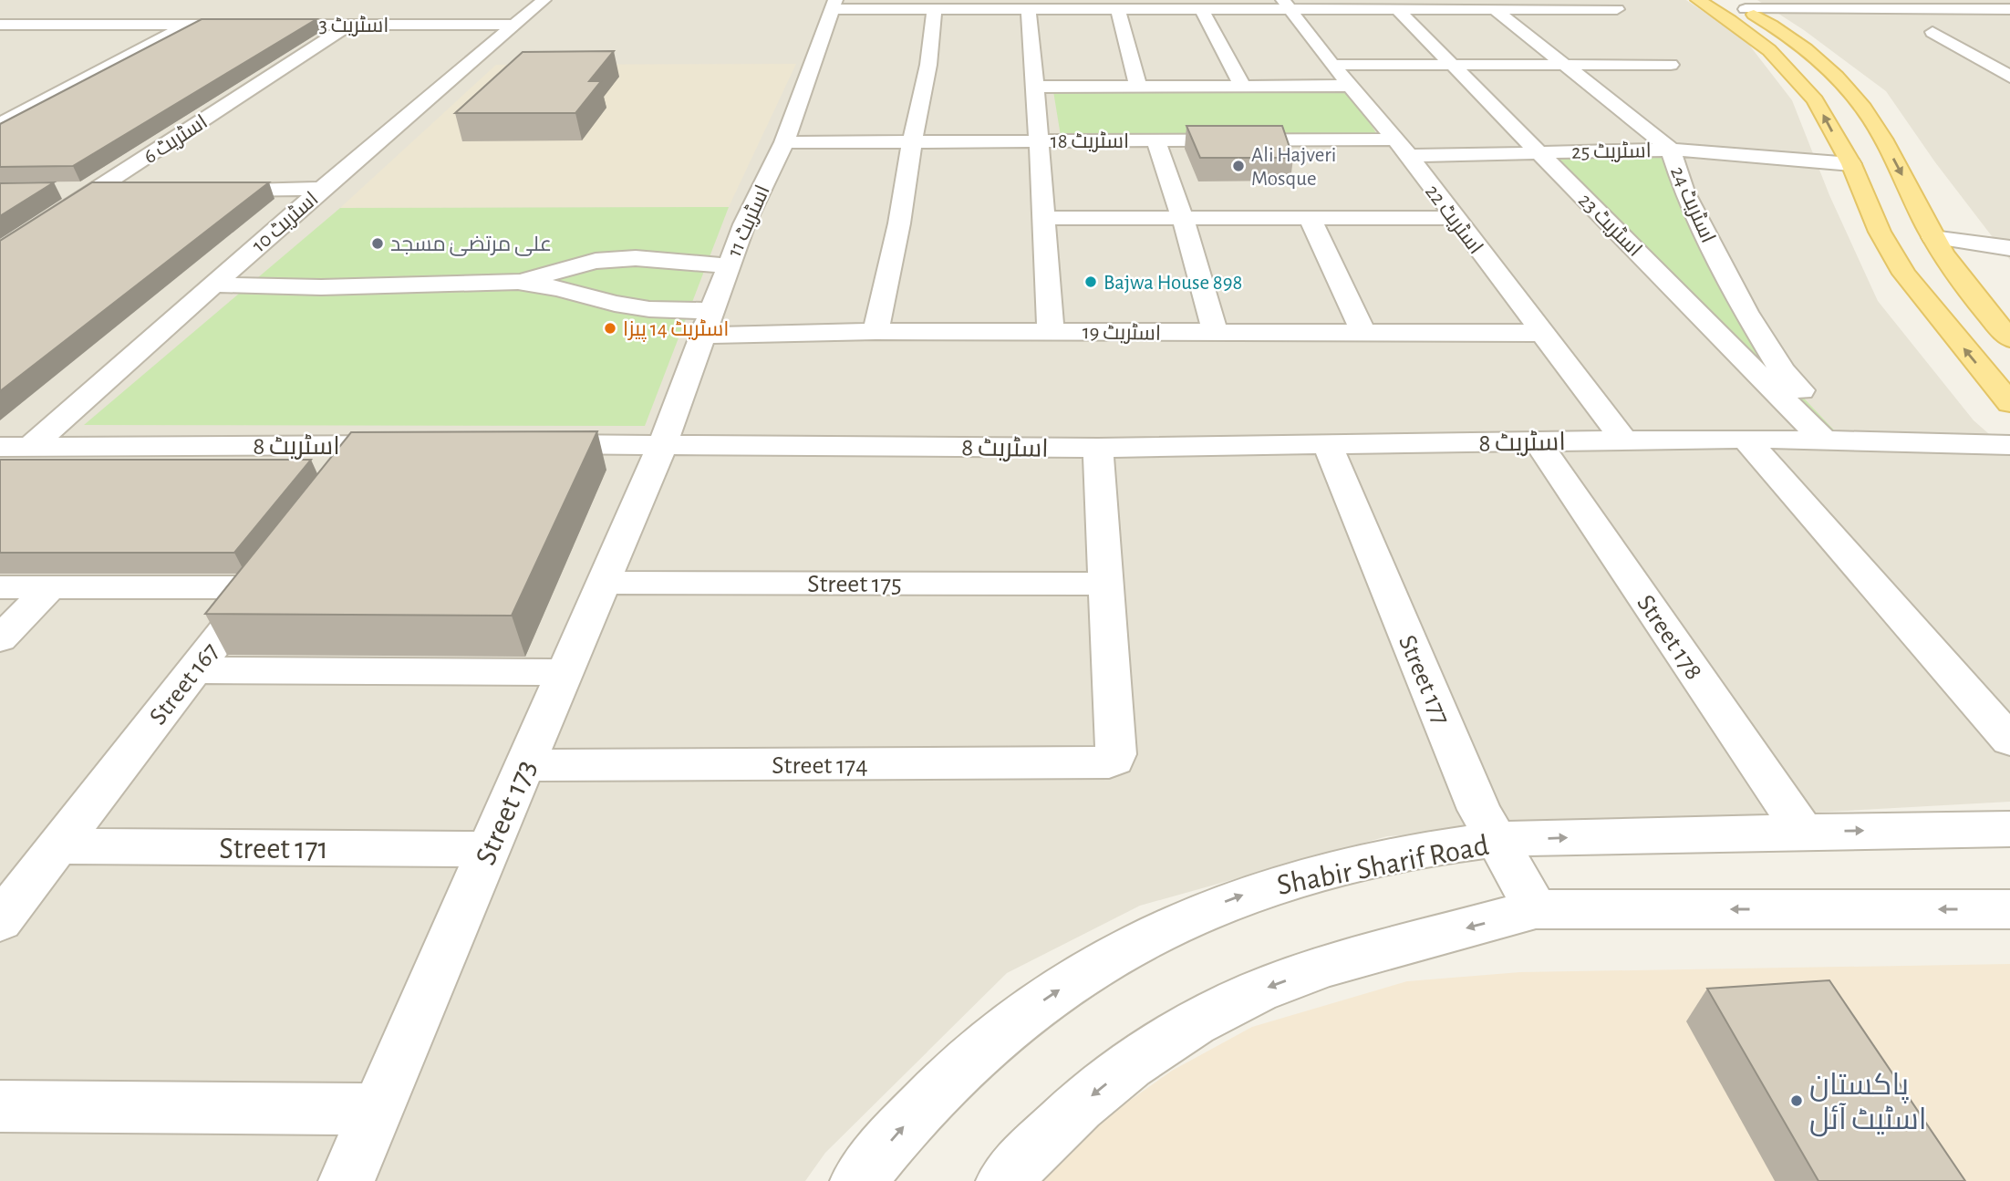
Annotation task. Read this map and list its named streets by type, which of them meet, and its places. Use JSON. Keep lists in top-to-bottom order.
{
  "streets": {
    "street": [
      "اسٹریٹ 3",
      "اسٹریٹ 6",
      "اسٹریٹ 18",
      "اسٹریٹ 25",
      "اسٹریٹ 24",
      "اسٹریٹ 22",
      "اسٹریٹ 11",
      "اسٹریٹ 10",
      "اسٹریٹ 23",
      "اسٹریٹ 19",
      "اسٹریٹ 8",
      "Street 175",
      "Street 178",
      "Street 177",
      "Street 167",
      "Street 174",
      "Street 173",
      "Street 171",
      "Shabir Sharif Road"
    ]
  },
  "crossings": [
    ["اسٹریٹ 3", "اسٹریٹ 6"],
    ["اسٹریٹ 3", "اسٹریٹ 10"],
    ["اسٹریٹ 18", "اسٹریٹ 25"],
    ["اسٹریٹ 18", "اسٹریٹ 22"],
    ["اسٹریٹ 18", "اسٹریٹ 11"],
    ["اسٹریٹ 25", "اسٹریٹ 24"],
    ["اسٹریٹ 25", "اسٹریٹ 22"],
    ["اسٹریٹ 25", "اسٹریٹ 23"],
    ["اسٹریٹ 24", "اسٹریٹ 23"],
    ["اسٹریٹ 24", "اسٹریٹ 8"],
    ["اسٹریٹ 22", "اسٹریٹ 19"],
    ["اسٹریٹ 22", "اسٹریٹ 8"],
    ["اسٹریٹ 11", "اسٹریٹ 19"],
    ["اسٹریٹ 11", "اسٹریٹ 8"],
    ["اسٹریٹ 11", "Street 173"],
    ["اسٹریٹ 10", "اسٹریٹ 8"],
    ["اسٹریٹ 23", "اسٹریٹ 8"],
    ["اسٹریٹ 8", "Street 178"],
    ["اسٹریٹ 8", "Street 177"],
    ["اسٹریٹ 8", "Street 173"],
    ["Street 175", "Street 174"],
    ["Street 175", "Street 173"],
    ["Street 178", "Shabir Sharif Road"],
    ["Street 177", "Shabir Sharif Road"],
    ["Street 167", "Street 171"],
    ["Street 174", "Street 173"],
    ["Street 173", "Street 171"]
  ],
  "places": [
    "Ali Hajveri Mosque",
    "علی مرتضیٰ مسجد",
    "Bajwa House 898",
    "اسٹریٹ 14 پیزا",
    "پاکستان اسٹیٹ آئل"
  ]
}
